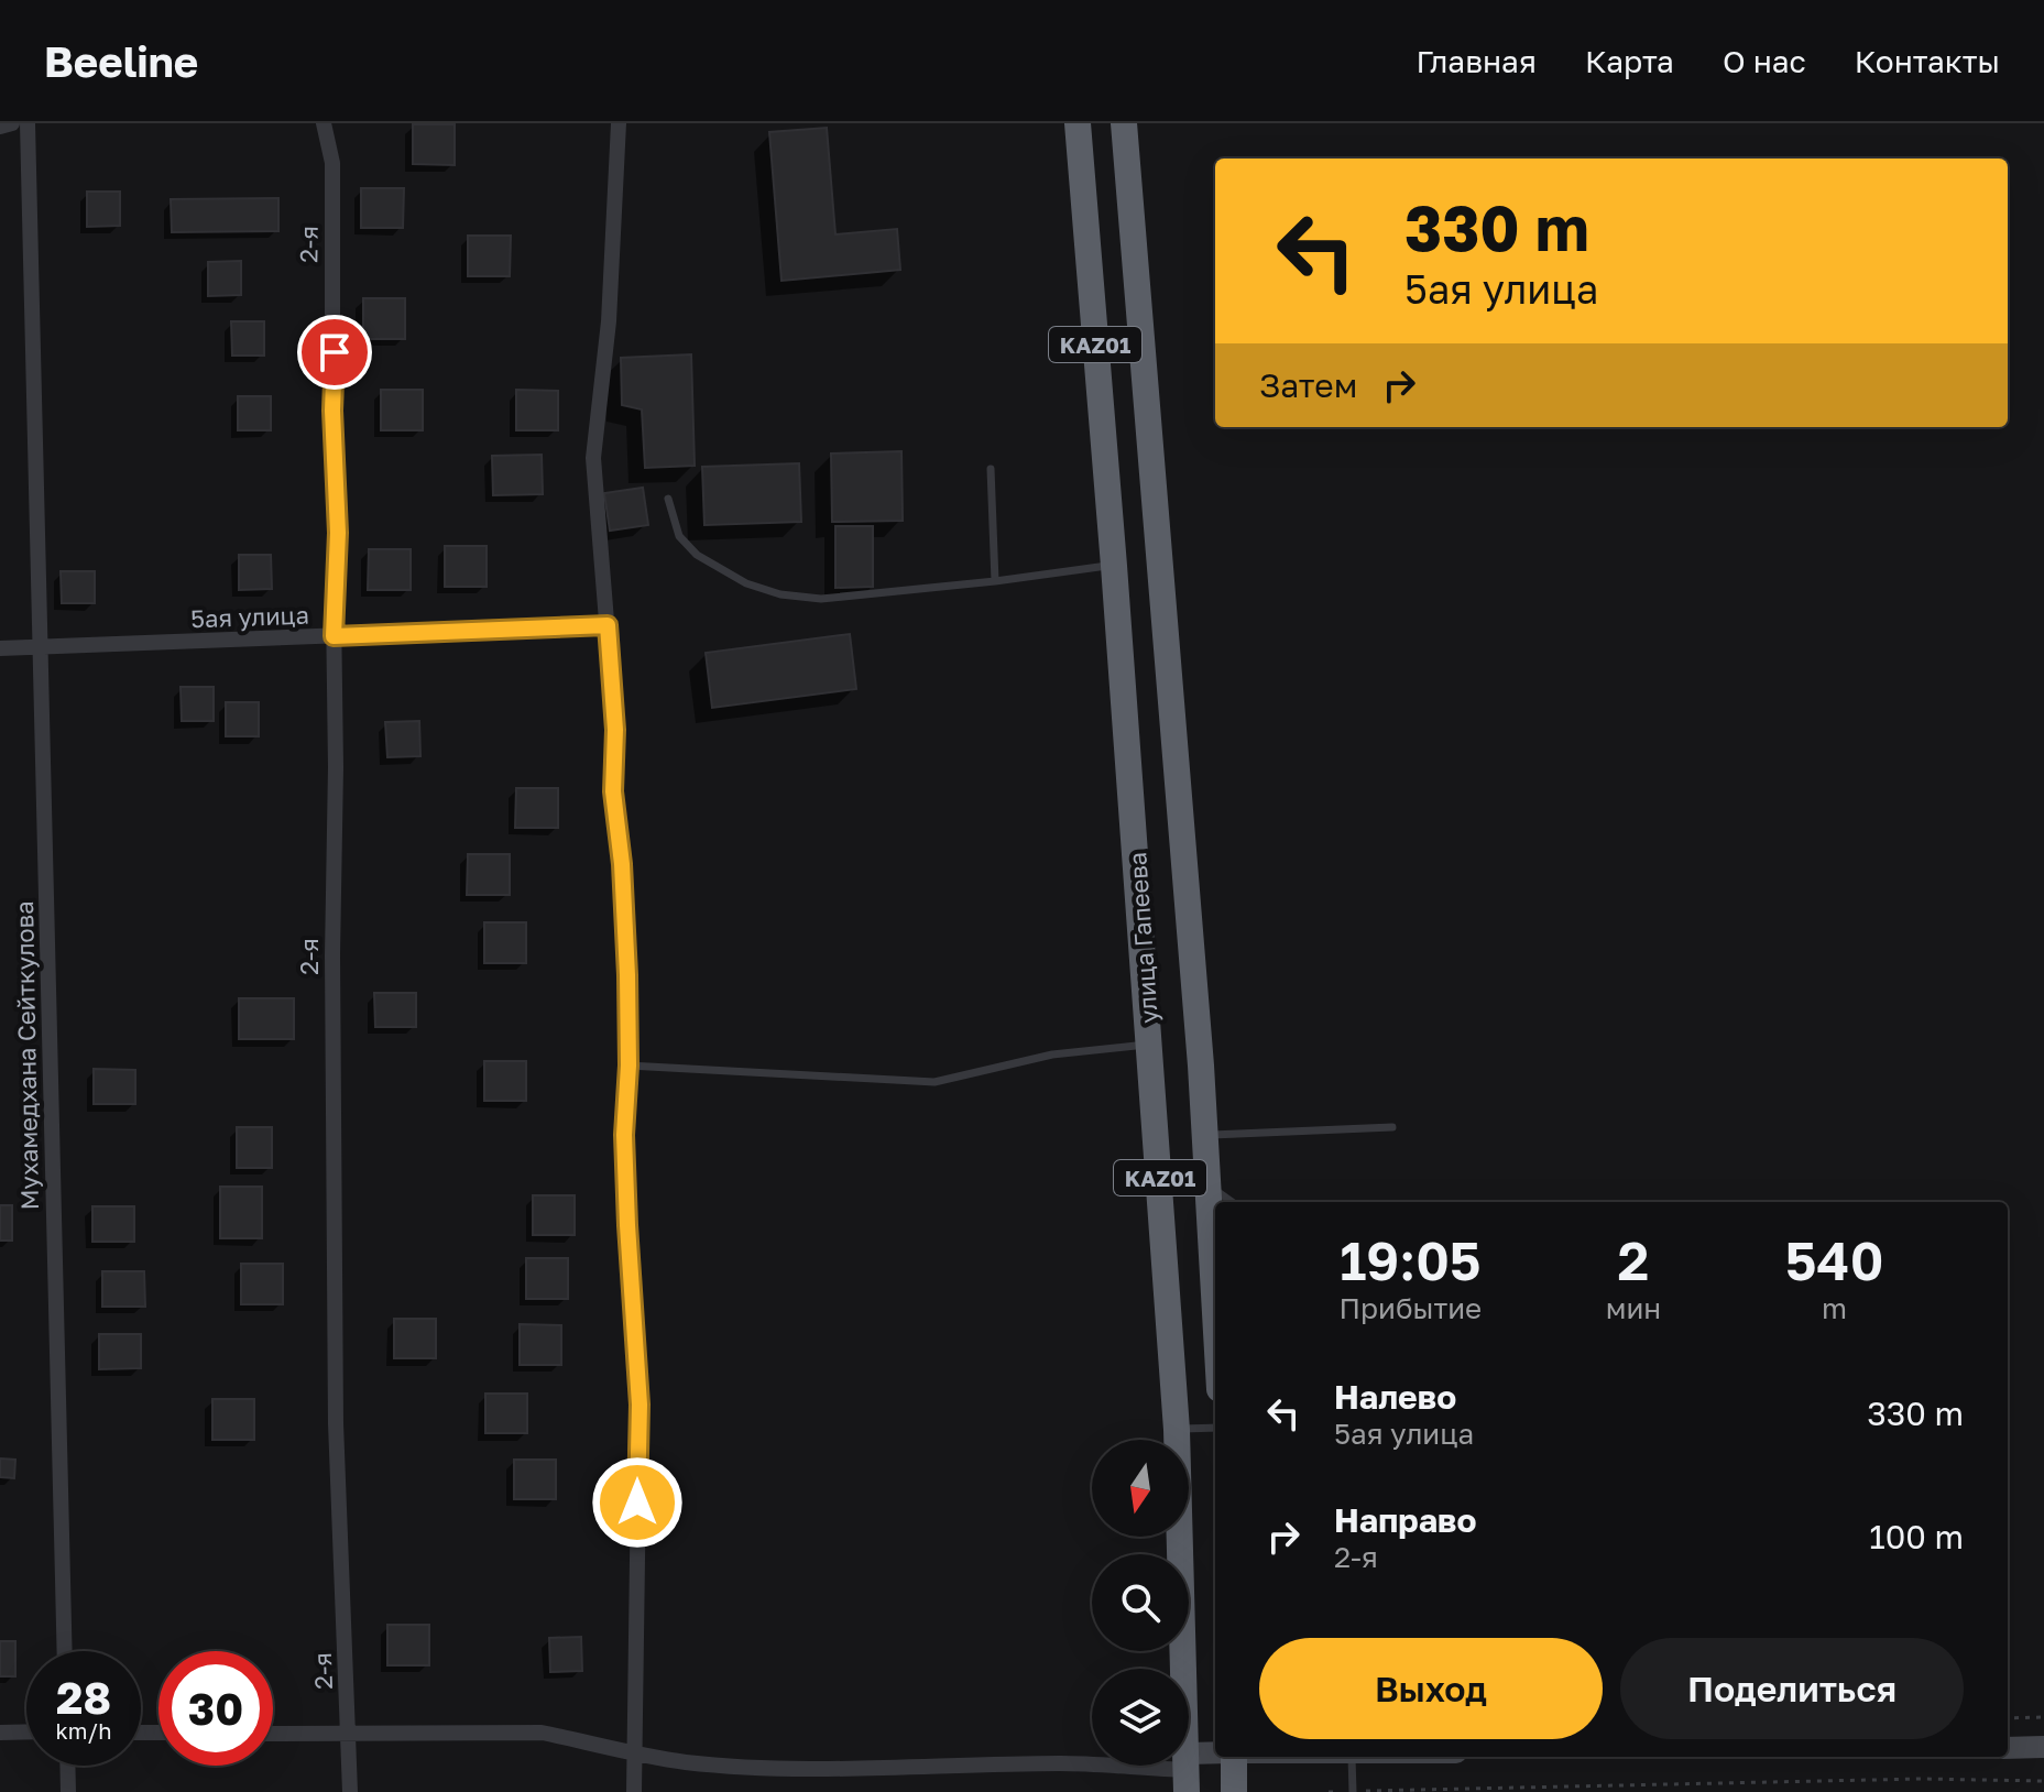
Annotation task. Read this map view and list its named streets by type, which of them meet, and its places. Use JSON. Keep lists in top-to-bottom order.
{
  "streets": {
    "highway": ["KАZ01", "улица Гапеева"],
    "street": ["2-я", "5ая улица", "Мухамедхана Сейткулова"]
  },
  "crossings": [
    ["2-я", "5ая улица"],
    ["5ая улица", "Мухамедхана Сейткулова"]
  ],
  "north": "bottom",
  "page": {
    "header": "Beeline",
    "nav": [
      "Главная",
      "Карта",
      "О нас",
      "Контакты"
    ],
    "turn": ["330 m", "5ая улица"],
    "then": "Затем",
    "eta": [
      "19:05",
      "Прибытие",
      "2",
      "мин",
      "540",
      "m"
    ],
    "list": [
      {
        "name": "Налево",
        "note": "5ая улица",
        "value": "330 m"
      },
      {
        "name": "Направо",
        "note": "2-я",
        "value": "100 m"
      }
    ],
    "buttons": ["Выход", "Поделиться"],
    "speed": "28 km/h",
    "limit": "30"
  }
}
